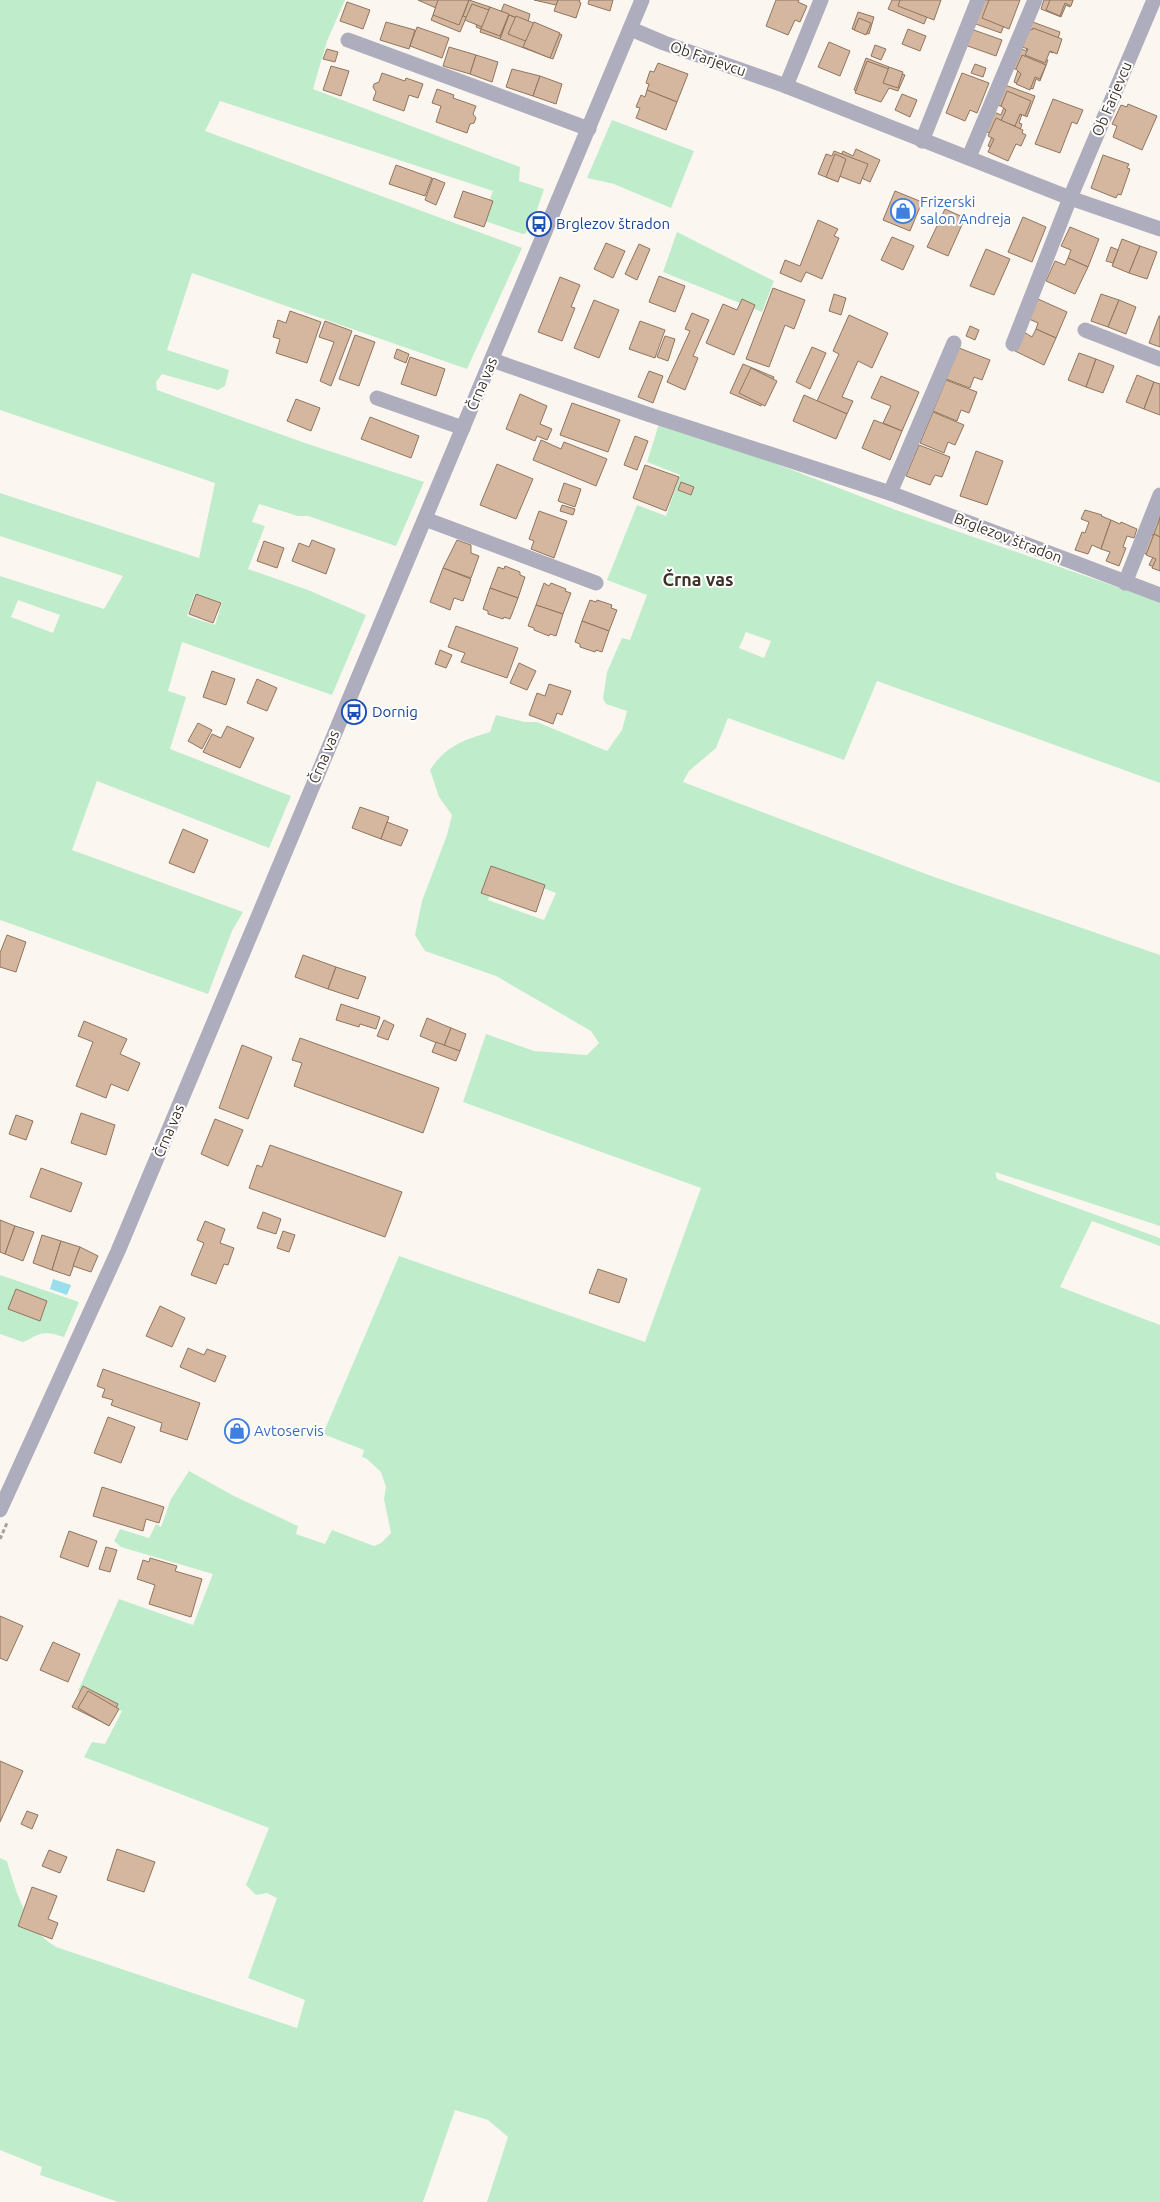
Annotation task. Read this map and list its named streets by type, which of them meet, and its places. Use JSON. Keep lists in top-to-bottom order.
{
  "streets": {
    "street": ["Ob Farjevcu", "Črna vas", "Brglezov štradon"]
  },
  "crossings": [
    ["Ob Farjevcu", "Črna vas"],
    ["Črna vas", "Brglezov štradon"]
  ],
  "districts": ["Črna vas"],
  "places": {
    "shop": ["Frizerski salon Andreja", "Avtoservis"],
    "bus stop": ["Brglezov štradon", "Dornig"]
  }
}
